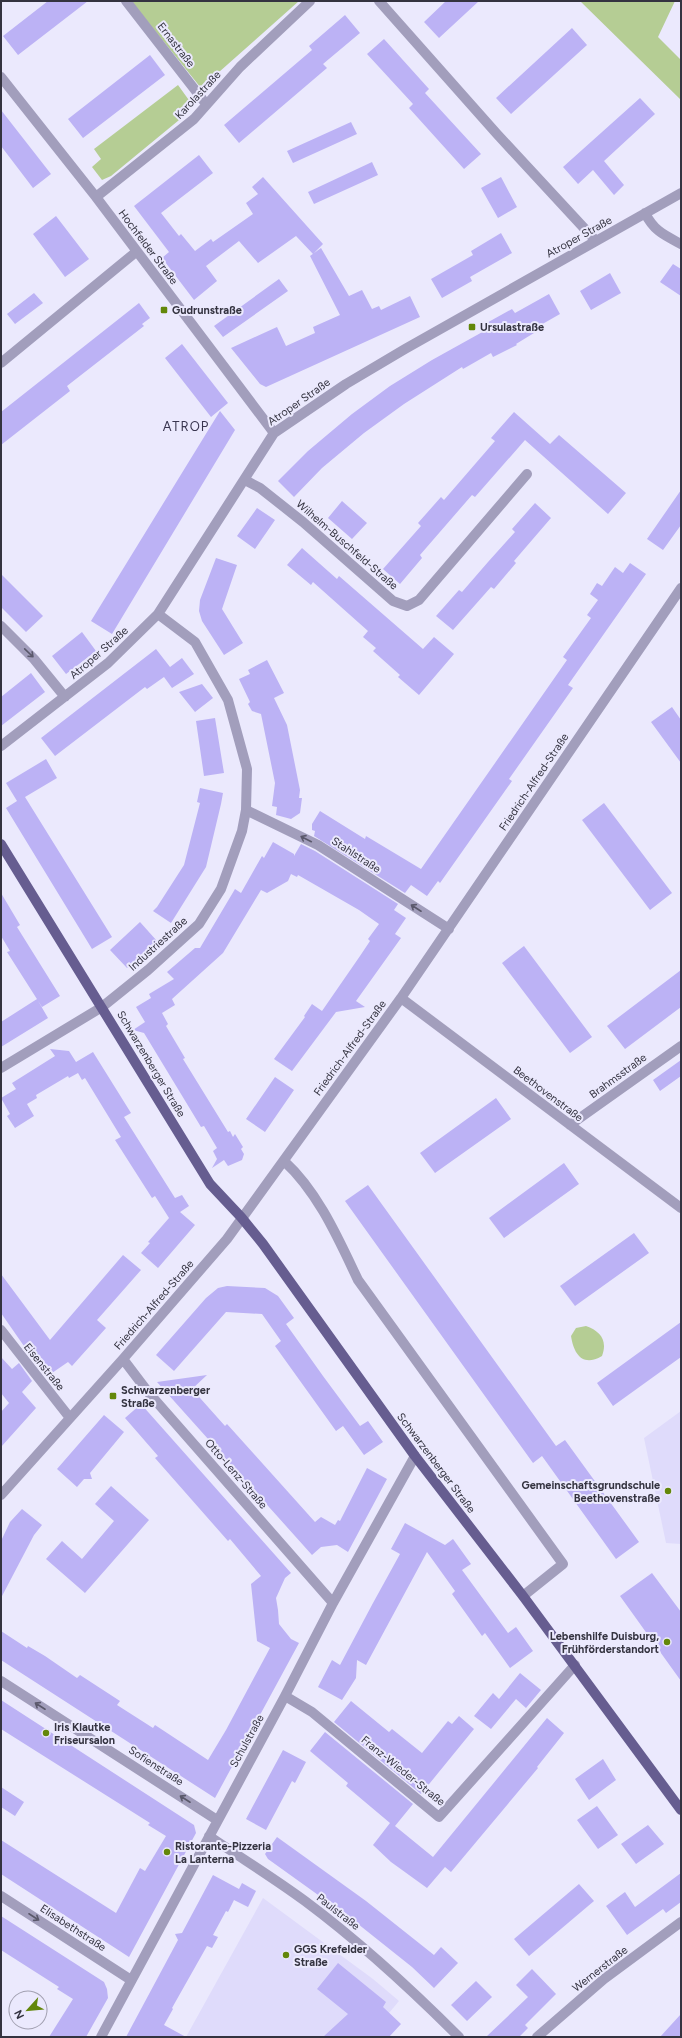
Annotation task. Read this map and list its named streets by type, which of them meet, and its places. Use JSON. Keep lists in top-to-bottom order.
{
  "streets": {
    "main road": ["Schwarzenberger Straße"],
    "street": [
      "Ernastraße",
      "Karolastraße",
      "Atroper Straße",
      "Hochfelder Straße",
      "Wilhelm-Buschfeld-Straße",
      "Friedrich-Alfred-Straße",
      "Stahlstraße",
      "Industriestraße",
      "Brahmsstraße",
      "Beethovenstraße",
      "Eisenstraße",
      "Otto-Lenz-Straße",
      "Schulstraße",
      "Sofienstraße",
      "Franz-Wieder-Straße",
      "Paulstraße",
      "Elisabethstraße",
      "Wernerstraße"
    ]
  },
  "crossings": [
    ["Ernastraße", "Karolastraße"],
    ["Karolastraße", "Hochfelder Straße"],
    ["Atroper Straße", "Hochfelder Straße"],
    ["Atroper Straße", "Wilhelm-Buschfeld-Straße"],
    ["Atroper Straße", "Industriestraße"],
    ["Friedrich-Alfred-Straße", "Stahlstraße"],
    ["Friedrich-Alfred-Straße", "Schwarzenberger Straße"],
    ["Friedrich-Alfred-Straße", "Beethovenstraße"],
    ["Friedrich-Alfred-Straße", "Eisenstraße"],
    ["Friedrich-Alfred-Straße", "Otto-Lenz-Straße"],
    ["Stahlstraße", "Industriestraße"],
    ["Industriestraße", "Schwarzenberger Straße"],
    ["Schwarzenberger Straße", "Schulstraße"],
    ["Schwarzenberger Straße", "Franz-Wieder-Straße"],
    ["Brahmsstraße", "Beethovenstraße"],
    ["Otto-Lenz-Straße", "Schulstraße"],
    ["Schulstraße", "Sofienstraße"],
    ["Schulstraße", "Franz-Wieder-Straße"],
    ["Schulstraße", "Paulstraße"],
    ["Schulstraße", "Elisabethstraße"]
  ],
  "one_way": ["Stahlstraße", "Sofienstraße", "Elisabethstraße"],
  "districts": ["ATROP"],
  "places": {
    "transit": ["Gudrunstraße", "Ursulastraße", "Schwarzenberger Straße"],
    "other": [
      "Gemeinschaftsgrundschule Beethovenstraße",
      "Lebenshilfe Duisburg, Frühförderstandort",
      "Iris Klautke Friseursalon",
      "Ristorante-Pizzeria La Lanterna",
      "GGS Krefelder Straße"
    ]
  },
  "north": "bottom left"
}
